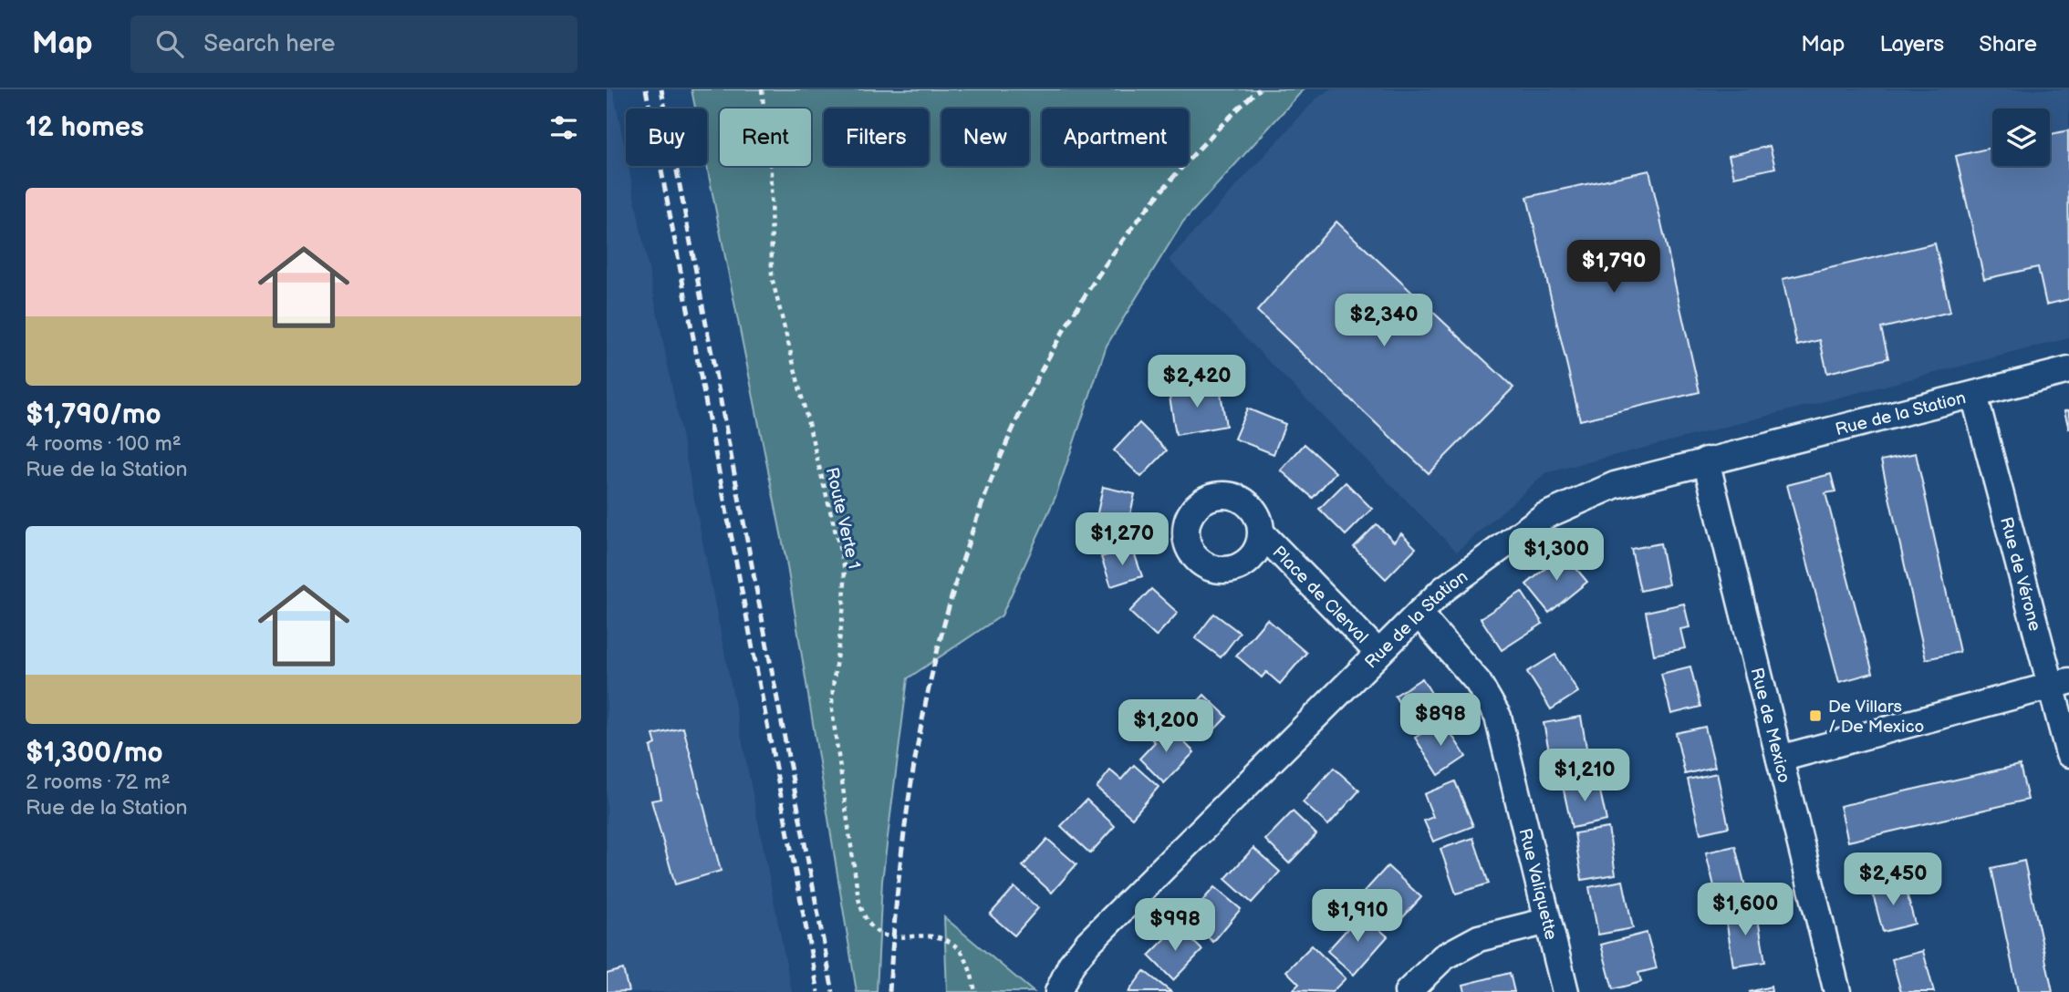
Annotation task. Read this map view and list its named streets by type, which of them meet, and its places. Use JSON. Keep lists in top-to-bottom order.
{
  "streets": {
    "street": [
      "Rue de la Station",
      "Rue de Vérone",
      "Place de Clerval",
      "Rue de Mexico",
      "Rue Valiquette"
    ],
    "path": ["Route Verte 1"]
  },
  "crossings": [
    ["Rue de la Station", "Rue de Vérone"],
    ["Rue de la Station", "Place de Clerval"],
    ["Rue de la Station", "Rue de Mexico"],
    ["Rue de la Station", "Rue Valiquette"]
  ],
  "places": {
    "transit": ["De Villars / De Mexico"]
  },
  "page": {
    "header": "Map",
    "search": "Search here",
    "nav": ["Map", "Layers", "Share"],
    "heading": "12 homes",
    "chip": [
      "Buy",
      "Rent",
      "Filters",
      "New",
      "Apartment"
    ],
    "list": [
      {
        "name": "$1,790/mo",
        "note": "4 rooms · 100 m² · Rue de la Station"
      },
      {
        "name": "$1,300/mo",
        "note": "2 rooms · 72 m² · Rue de la Station"
      }
    ],
    "price": [
      "$1,790",
      "$2,340",
      "$2,420",
      "$1,270",
      "$1,300",
      "$898",
      "$1,200",
      "$1,210",
      "$2,450",
      "$1,600",
      "$1,910",
      "$998"
    ]
  }
}
